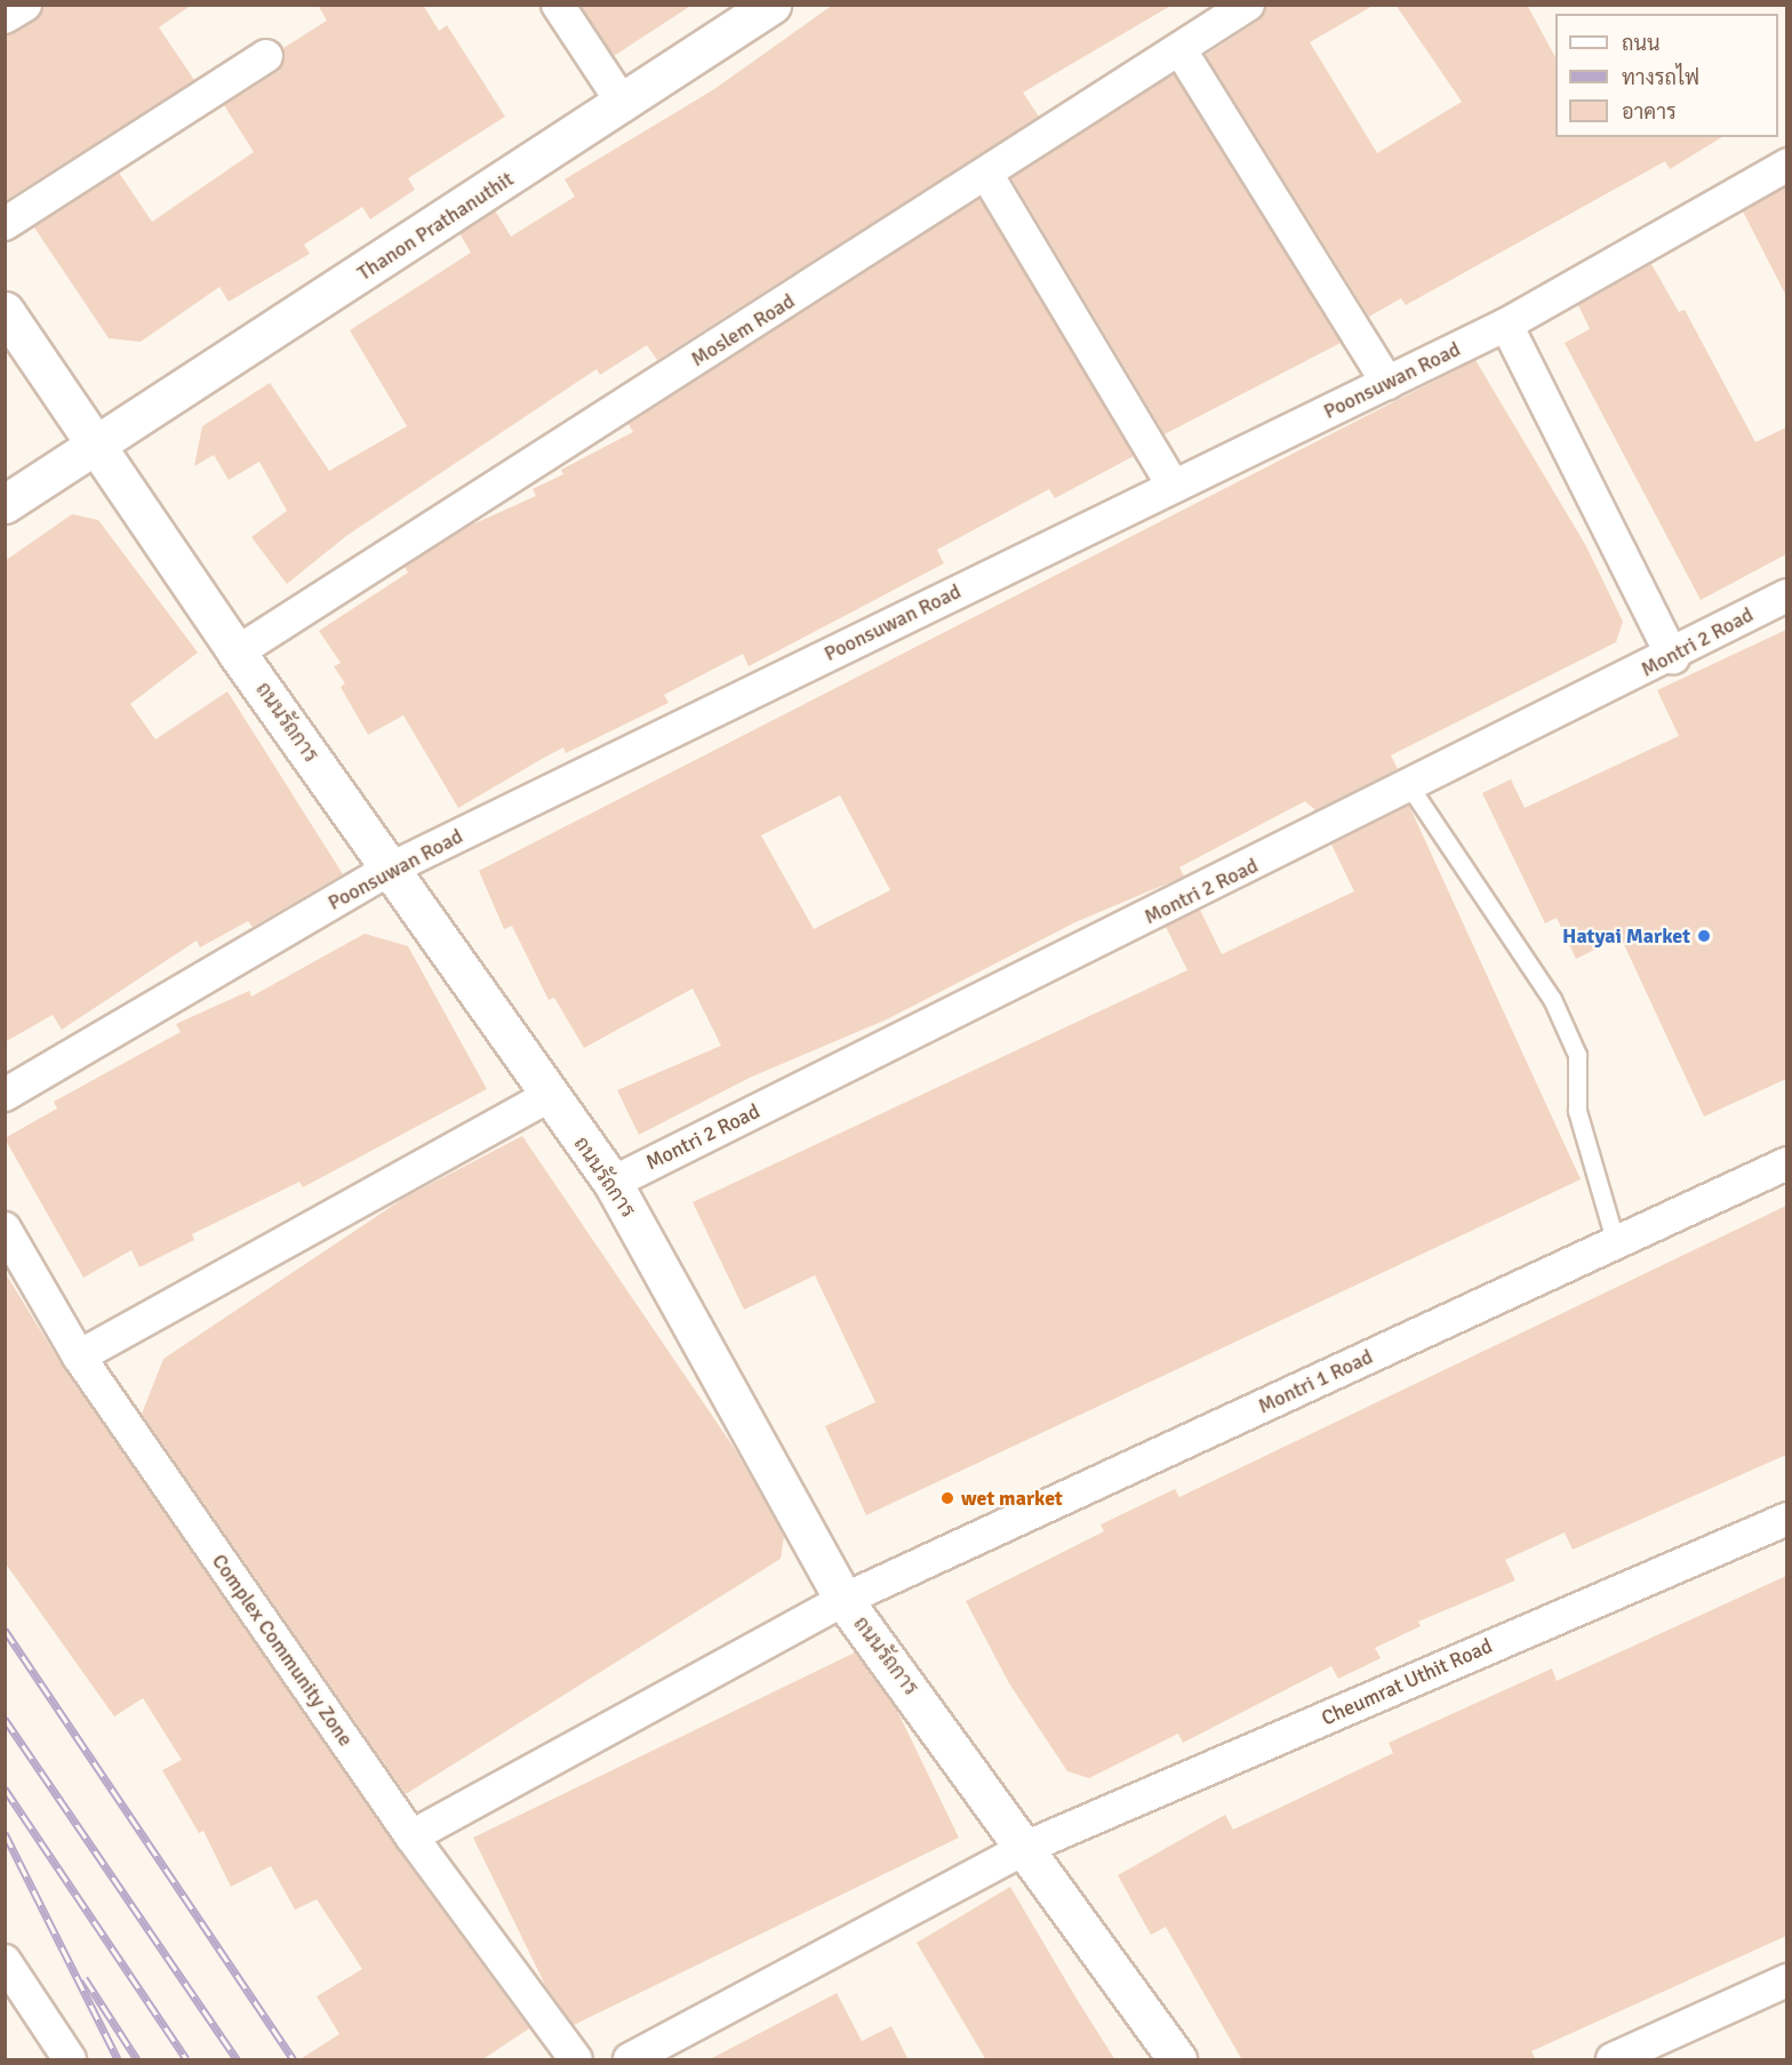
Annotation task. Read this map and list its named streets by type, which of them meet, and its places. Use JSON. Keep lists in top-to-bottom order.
{
  "streets": {
    "street": [
      "Thanon Prathanuthit",
      "Moslem Road",
      "Poonsuwan Road",
      "Montri 2 Road",
      "ถนนรัถการ",
      "Montri 1 Road",
      "Complex Community Zone",
      "Cheumrat Uthit Road"
    ]
  },
  "crossings": [
    ["Thanon Prathanuthit", "ถนนรัถการ"],
    ["Moslem Road", "ถนนรัถการ"],
    ["Poonsuwan Road", "ถนนรัถการ"],
    ["Montri 2 Road", "ถนนรัถการ"],
    ["ถนนรัถการ", "Montri 1 Road"],
    ["ถนนรัถการ", "Cheumrat Uthit Road"],
    ["Montri 1 Road", "Complex Community Zone"]
  ],
  "places": ["Hatyai Market", "wet market"],
  "legend": ["ถนน", "ทางรถไฟ", "อาคาร"]
}
